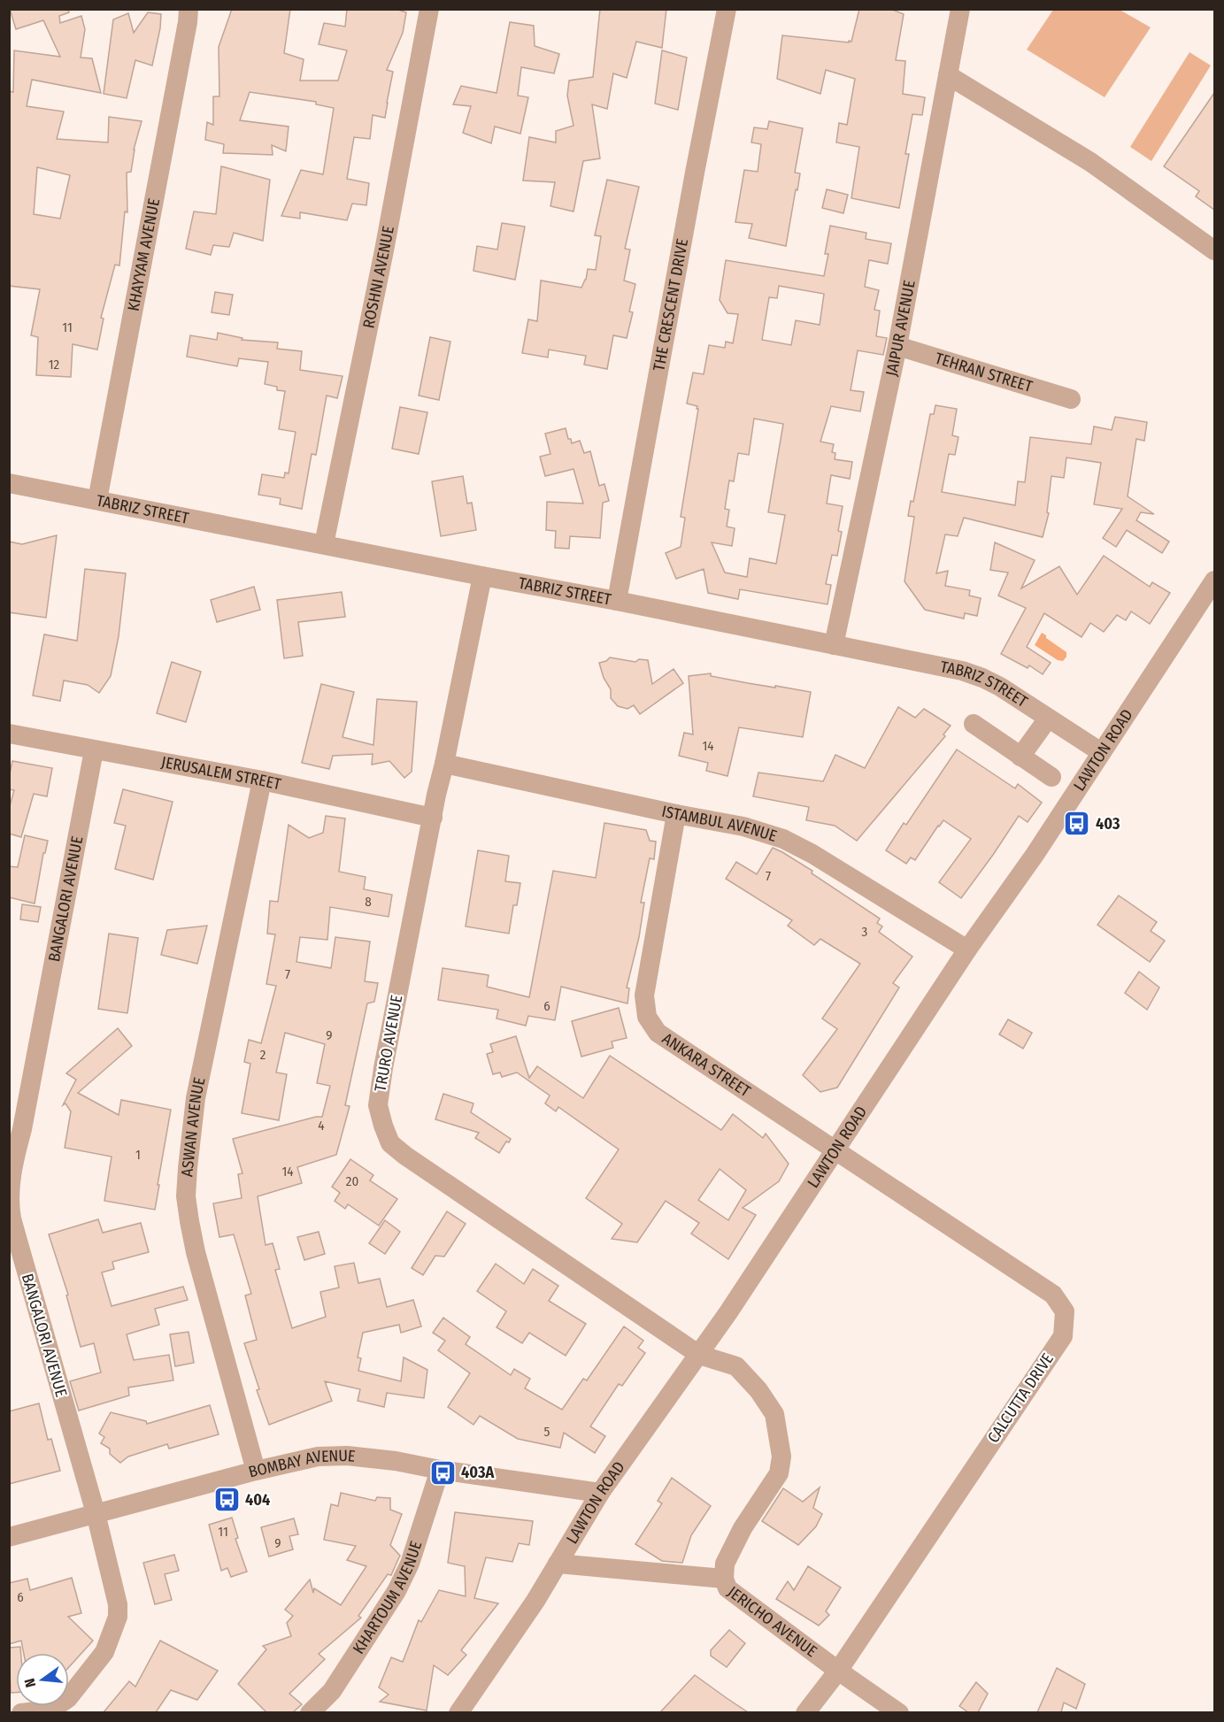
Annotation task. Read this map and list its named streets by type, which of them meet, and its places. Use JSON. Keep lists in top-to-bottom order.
{
  "streets": {
    "street": [
      "KHAYYAM AVENUE",
      "ROSHNI AVENUE",
      "THE CRESCENT DRIVE",
      "JAIPUR AVENUE",
      "TEHRAN STREET",
      "TABRIZ STREET",
      "LAWTON ROAD",
      "JERUSALEM STREET",
      "ISTAMBUL AVENUE",
      "BANGALORI AVENUE",
      "TRURO AVENUE",
      "ANKARA STREET",
      "ASWAN AVENUE",
      "CALCUTTA DRIVE",
      "BOMBAY AVENUE",
      "KHARTOUM AVENUE",
      "JERICHO AVENUE"
    ]
  },
  "crossings": [
    ["KHAYYAM AVENUE", "TABRIZ STREET"],
    ["ROSHNI AVENUE", "TABRIZ STREET"],
    ["THE CRESCENT DRIVE", "TABRIZ STREET"],
    ["JAIPUR AVENUE", "TEHRAN STREET"],
    ["JAIPUR AVENUE", "TABRIZ STREET"],
    ["TABRIZ STREET", "LAWTON ROAD"],
    ["TABRIZ STREET", "TRURO AVENUE"],
    ["LAWTON ROAD", "ISTAMBUL AVENUE"],
    ["LAWTON ROAD", "TRURO AVENUE"],
    ["LAWTON ROAD", "ANKARA STREET"],
    ["LAWTON ROAD", "CALCUTTA DRIVE"],
    ["LAWTON ROAD", "BOMBAY AVENUE"],
    ["LAWTON ROAD", "JERICHO AVENUE"],
    ["JERUSALEM STREET", "BANGALORI AVENUE"],
    ["JERUSALEM STREET", "TRURO AVENUE"],
    ["JERUSALEM STREET", "ASWAN AVENUE"],
    ["ISTAMBUL AVENUE", "TRURO AVENUE"],
    ["ISTAMBUL AVENUE", "ANKARA STREET"],
    ["BANGALORI AVENUE", "BOMBAY AVENUE"],
    ["TRURO AVENUE", "JERICHO AVENUE"],
    ["ANKARA STREET", "CALCUTTA DRIVE"],
    ["ASWAN AVENUE", "BOMBAY AVENUE"],
    ["CALCUTTA DRIVE", "JERICHO AVENUE"],
    ["BOMBAY AVENUE", "KHARTOUM AVENUE"]
  ],
  "places": {
    "bus stop": ["403", "403A", "404"]
  },
  "house_numbers": [
    "11",
    "12",
    "14",
    "7",
    "8",
    "3",
    "7",
    "6",
    "9",
    "2",
    "4",
    "1",
    "14",
    "20",
    "5",
    "11",
    "9",
    "6"
  ],
  "north": "left"
}
